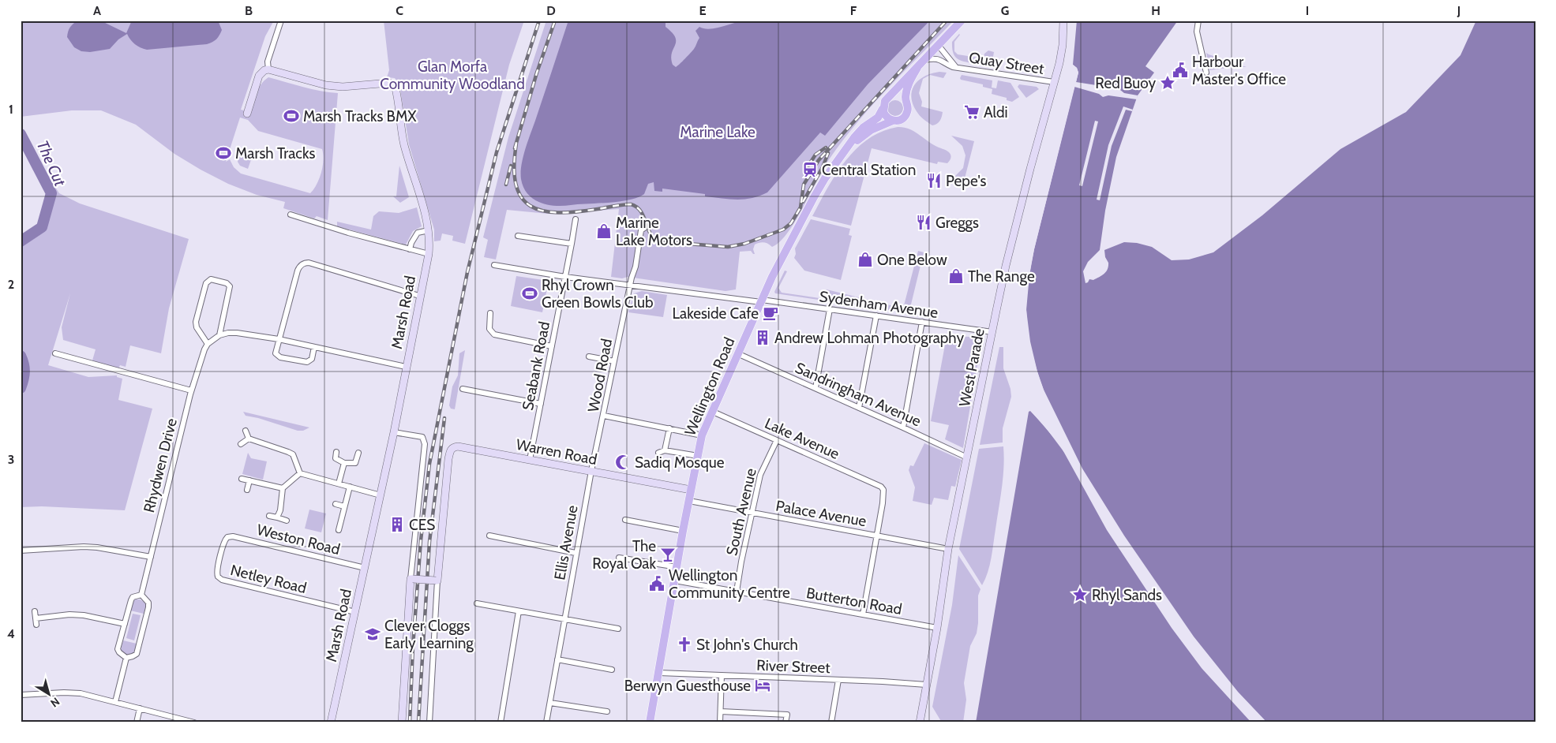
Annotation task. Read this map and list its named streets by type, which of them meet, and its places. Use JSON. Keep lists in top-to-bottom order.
{
  "streets": {
    "main road": ["Wellington Road"],
    "street": [
      "Quay Street",
      "Sydenham Avenue",
      "Marsh Road",
      "Seabank Road",
      "West Parade",
      "Wood Road",
      "Sandringham Avenue",
      "Lake Avenue",
      "Warren Road",
      "Rhydwen Drive",
      "South Avenue",
      "Palace Avenue",
      "Weston Road",
      "Ellis Avenue",
      "Netley Road",
      "Butterton Road",
      "River Street"
    ]
  },
  "crossings": [
    ["Quay Street", "West Parade"],
    ["Sydenham Avenue", "Seabank Road"],
    ["Sydenham Avenue", "West Parade"],
    ["Sydenham Avenue", "Wood Road"],
    ["Sydenham Avenue", "Wellington Road"],
    ["Marsh Road", "Weston Road"],
    ["Marsh Road", "Netley Road"],
    ["Seabank Road", "Warren Road"],
    ["West Parade", "Sandringham Avenue"],
    ["West Parade", "Palace Avenue"],
    ["West Parade", "Butterton Road"],
    ["West Parade", "River Street"],
    ["Wood Road", "Warren Road"],
    ["Wood Road", "Ellis Avenue"],
    ["Wellington Road", "Sandringham Avenue"],
    ["Wellington Road", "Lake Avenue"],
    ["Wellington Road", "Warren Road"],
    ["Wellington Road", "Palace Avenue"],
    ["Wellington Road", "Butterton Road"],
    ["Wellington Road", "River Street"],
    ["Lake Avenue", "South Avenue"],
    ["Lake Avenue", "Palace Avenue"],
    ["Warren Road", "Ellis Avenue"],
    ["South Avenue", "Palace Avenue"],
    ["South Avenue", "Butterton Road"],
    ["Weston Road", "Netley Road"]
  ],
  "water": ["The Cut"],
  "parks": ["Glan Morfa Community Woodland", "Marine Lake"],
  "places": {
    "public building": ["Harbour Master's Office", "Wellington Community Centre"],
    "place": ["Red Buoy", "Rhyl Sands"],
    "supermarket": ["Aldi"],
    "sports": ["Marsh Tracks BMX", "Marsh Tracks", "Rhyl Crown Green Bowls Club"],
    "station": ["Central Station"],
    "restaurant": ["Pepe's", "Greggs"],
    "shop": ["Marine Lake Motors", "One Below", "The Range"],
    "cafe": ["Lakeside Cafe"],
    "building": ["Andrew Lohman Photography", "CES"],
    "mosque": ["Sadiq Mosque"],
    "bar": ["The Royal Oak"],
    "school or university": ["Clever Cloggs Early Learning"],
    "church": ["St John's Church"],
    "hotel": ["Berwyn Guesthouse"]
  },
  "north": "bottom right",
  "grid": {
    "columns": [
      "A",
      "B",
      "C",
      "D",
      "E",
      "F",
      "G",
      "H",
      "I",
      "J"
    ],
    "rows": [
      "1",
      "2",
      "3",
      "4"
    ]
  }
}
